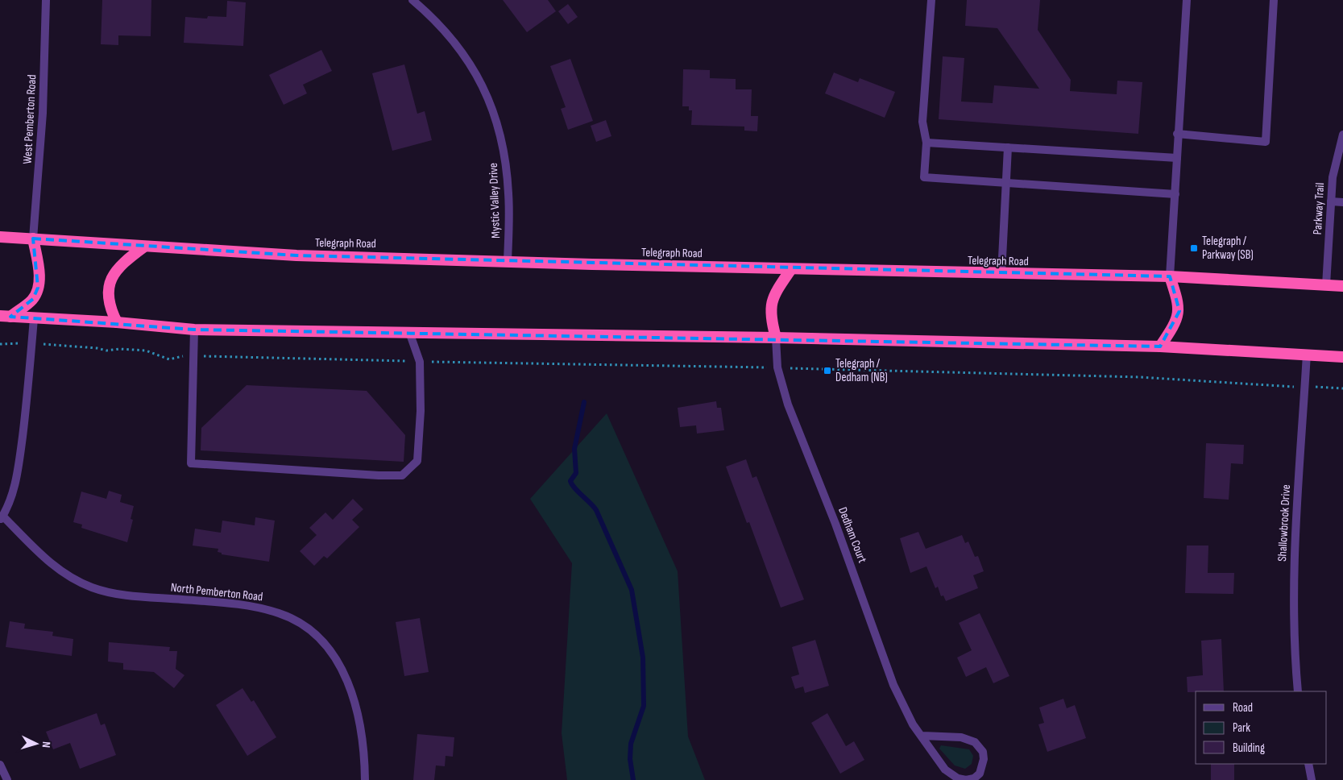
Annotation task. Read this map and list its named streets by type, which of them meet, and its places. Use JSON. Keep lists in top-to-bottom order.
{
  "streets": {
    "highway": ["Telegraph Road"],
    "street": [
      "West Pemberton Road",
      "Mystic Valley Drive",
      "Parkway Trail",
      "Shallowbrook Drive",
      "Dedham Court",
      "North Pemberton Road"
    ]
  },
  "crossings": [
    ["West Pemberton Road", "Telegraph Road"],
    ["Mystic Valley Drive", "Telegraph Road"],
    ["Parkway Trail", "Telegraph Road"]
  ],
  "places": {
    "transit": ["Telegraph / Parkway (SB)", "Telegraph / Dedham (NB)"]
  },
  "legend": ["Road", "Park", "Building"],
  "north": "right"
}
